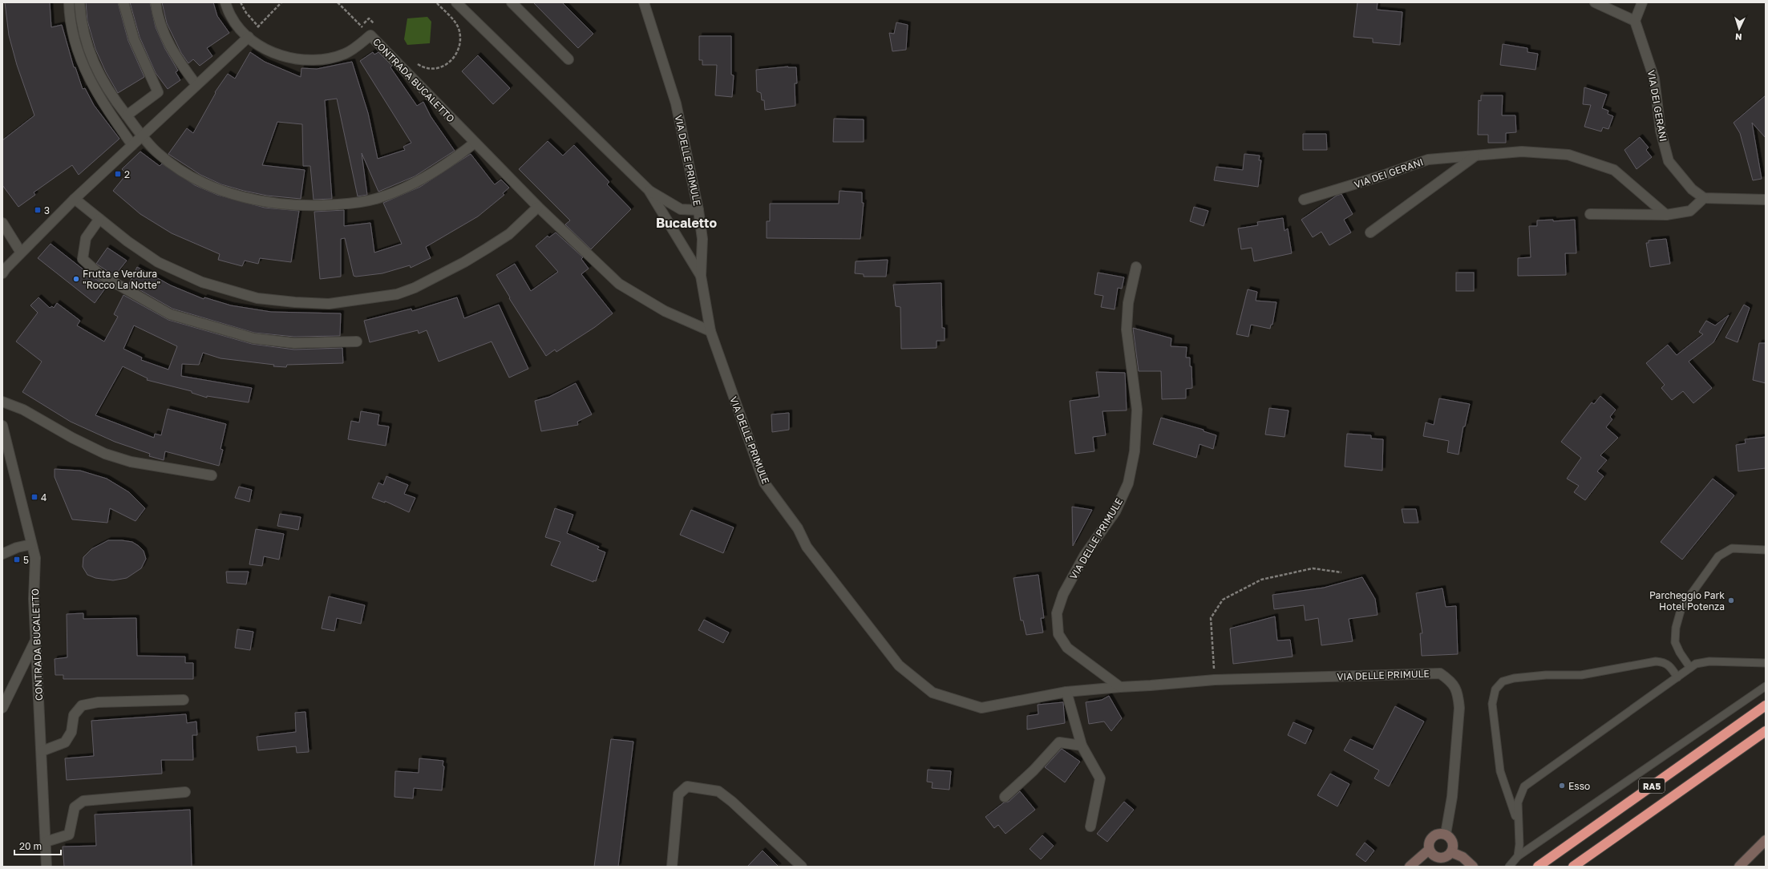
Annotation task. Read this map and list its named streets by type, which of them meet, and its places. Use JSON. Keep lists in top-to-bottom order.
{
  "streets": {
    "highway": ["RA5"],
    "street": ["CONTRADA BUCALETTO", "VIA DEI GERANI", "VIA DELLE PRIMULE"]
  },
  "crossings": [
    ["CONTRADA BUCALETTO", "VIA DELLE PRIMULE"]
  ],
  "districts": ["Bucaletto"],
  "places": {
    "transit": [
      "2",
      "3",
      "4",
      "5"
    ],
    "other": ["Frutta e Verdura \"Rocco La Notte\"", "Parcheggio Park Hotel Potenza", "Esso"]
  },
  "scale_bar": "20 m",
  "north": "bottom"
}
